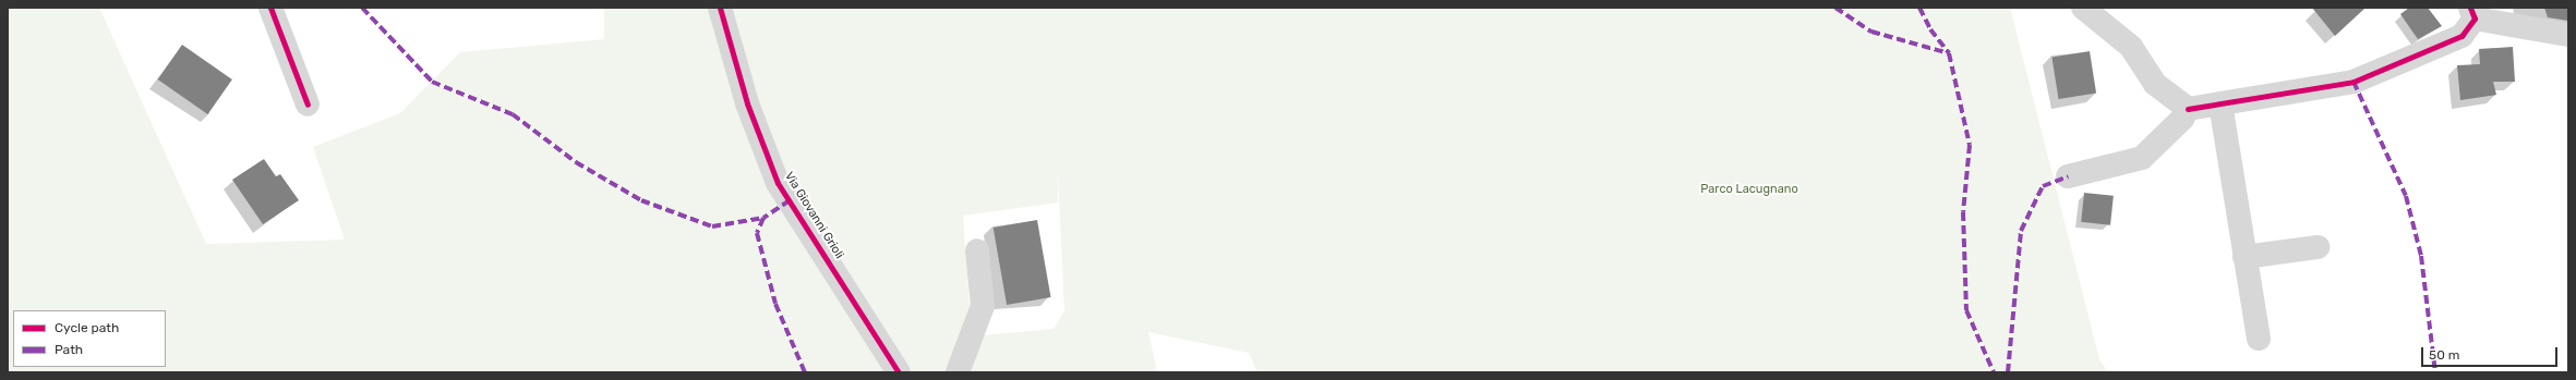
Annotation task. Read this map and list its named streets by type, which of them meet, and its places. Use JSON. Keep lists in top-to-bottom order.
{
  "streets": {
    "street": ["Via Giovanni Grioli"]
  },
  "parks": ["Parco Lacugnano"],
  "legend": ["Cycle path", "Path"],
  "scale_bar": "50 m"
}
